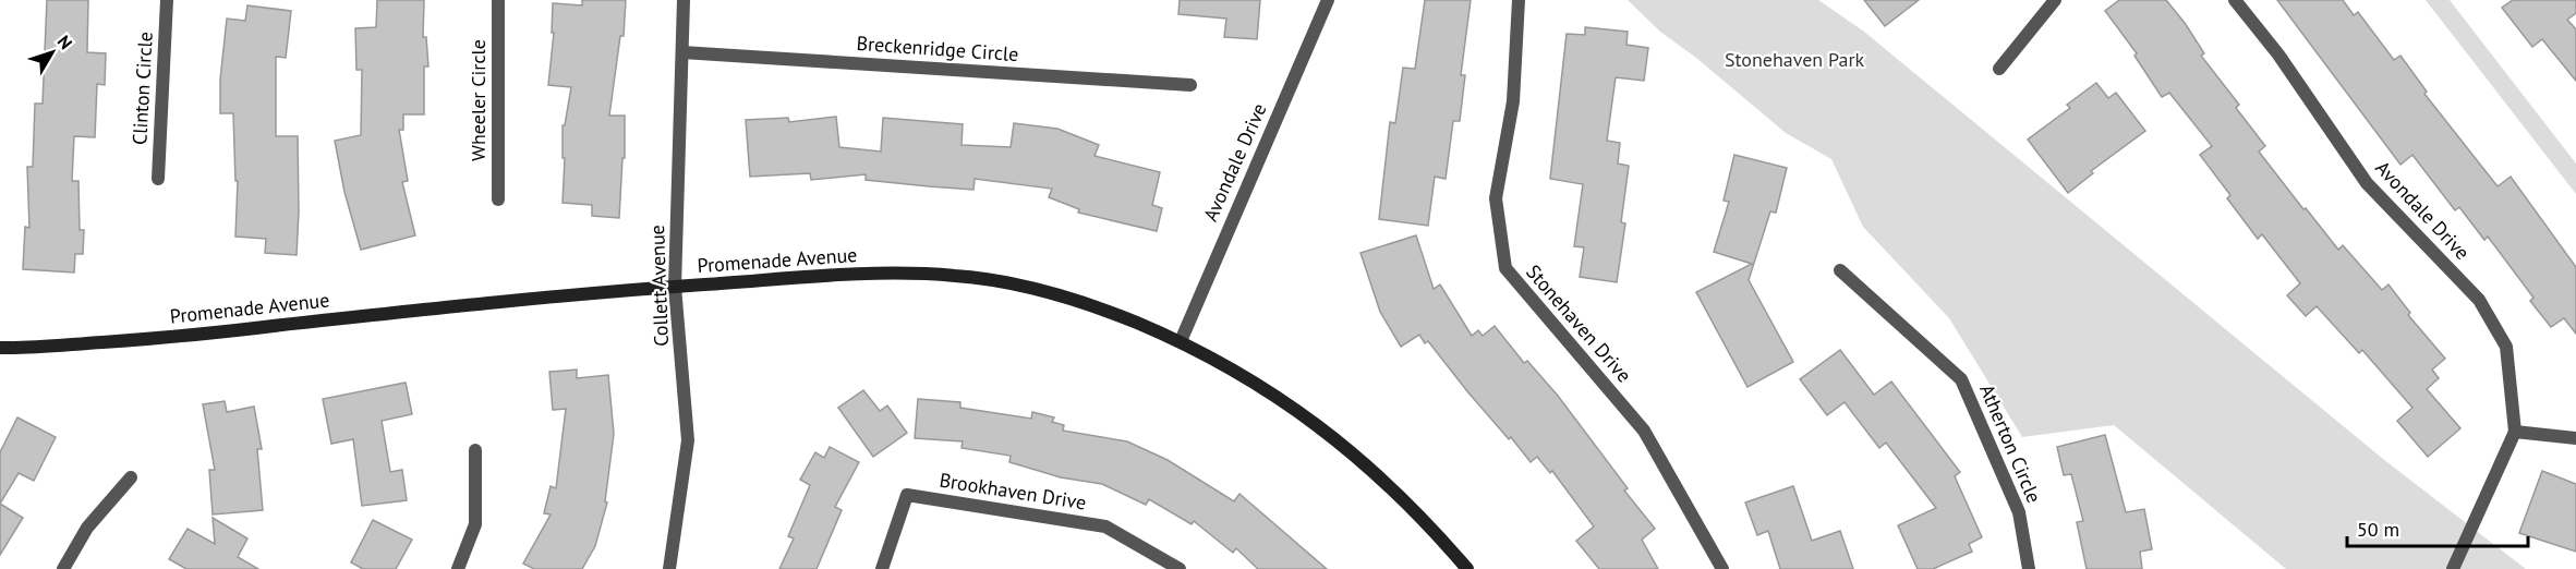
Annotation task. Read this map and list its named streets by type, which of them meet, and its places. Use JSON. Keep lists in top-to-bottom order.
{
  "streets": {
    "main road": ["Promenade Avenue"],
    "street": [
      "Breckenridge Circle",
      "Clinton Circle",
      "Wheeler Circle",
      "Avondale Drive",
      "Collett Avenue",
      "Stonehaven Drive",
      "Atherton Circle",
      "Brookhaven Drive"
    ]
  },
  "crossings": [
    ["Breckenridge Circle", "Collett Avenue"],
    ["Avondale Drive", "Promenade Avenue"],
    ["Promenade Avenue", "Collett Avenue"]
  ],
  "parks": ["Stonehaven Park"],
  "scale_bar": "50 m",
  "north": "top right"
}
